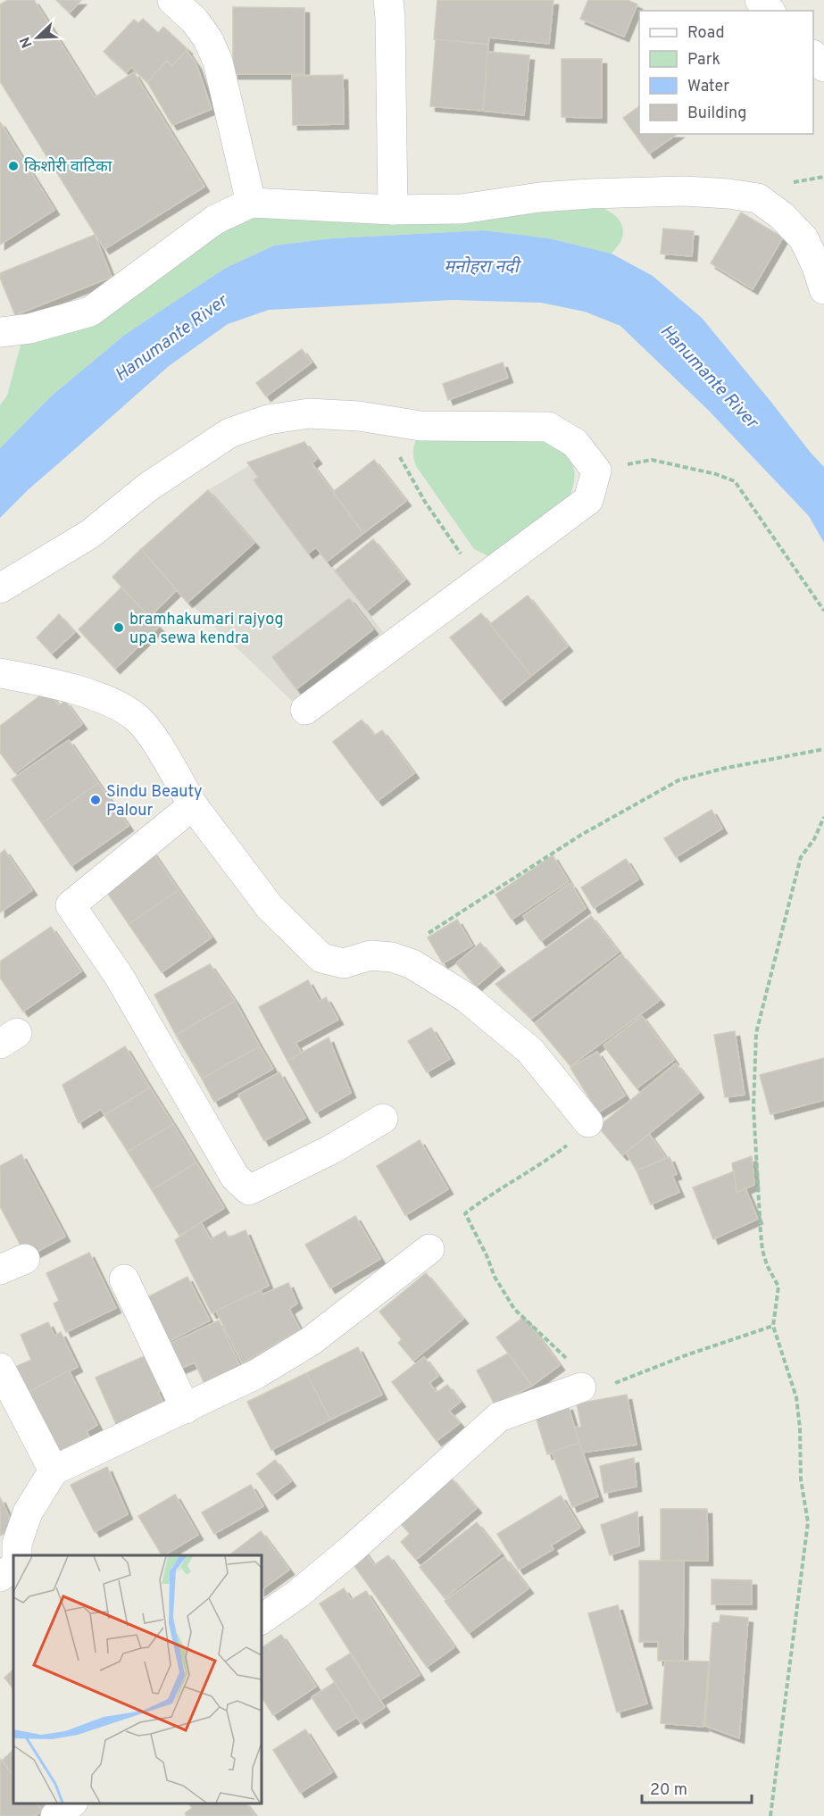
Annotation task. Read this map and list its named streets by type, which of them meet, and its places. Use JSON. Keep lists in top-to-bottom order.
{
  "water": ["मनोहरा नदी", "Hanumante River"],
  "places": ["किशोरी वाटिका", "bramhakumari rajyog upa sewa kendra", "Sindu Beauty Palour"],
  "legend": [
    "Road",
    "Park",
    "Water",
    "Building"
  ],
  "scale_bar": "20 m",
  "north": "bottom left"
}
